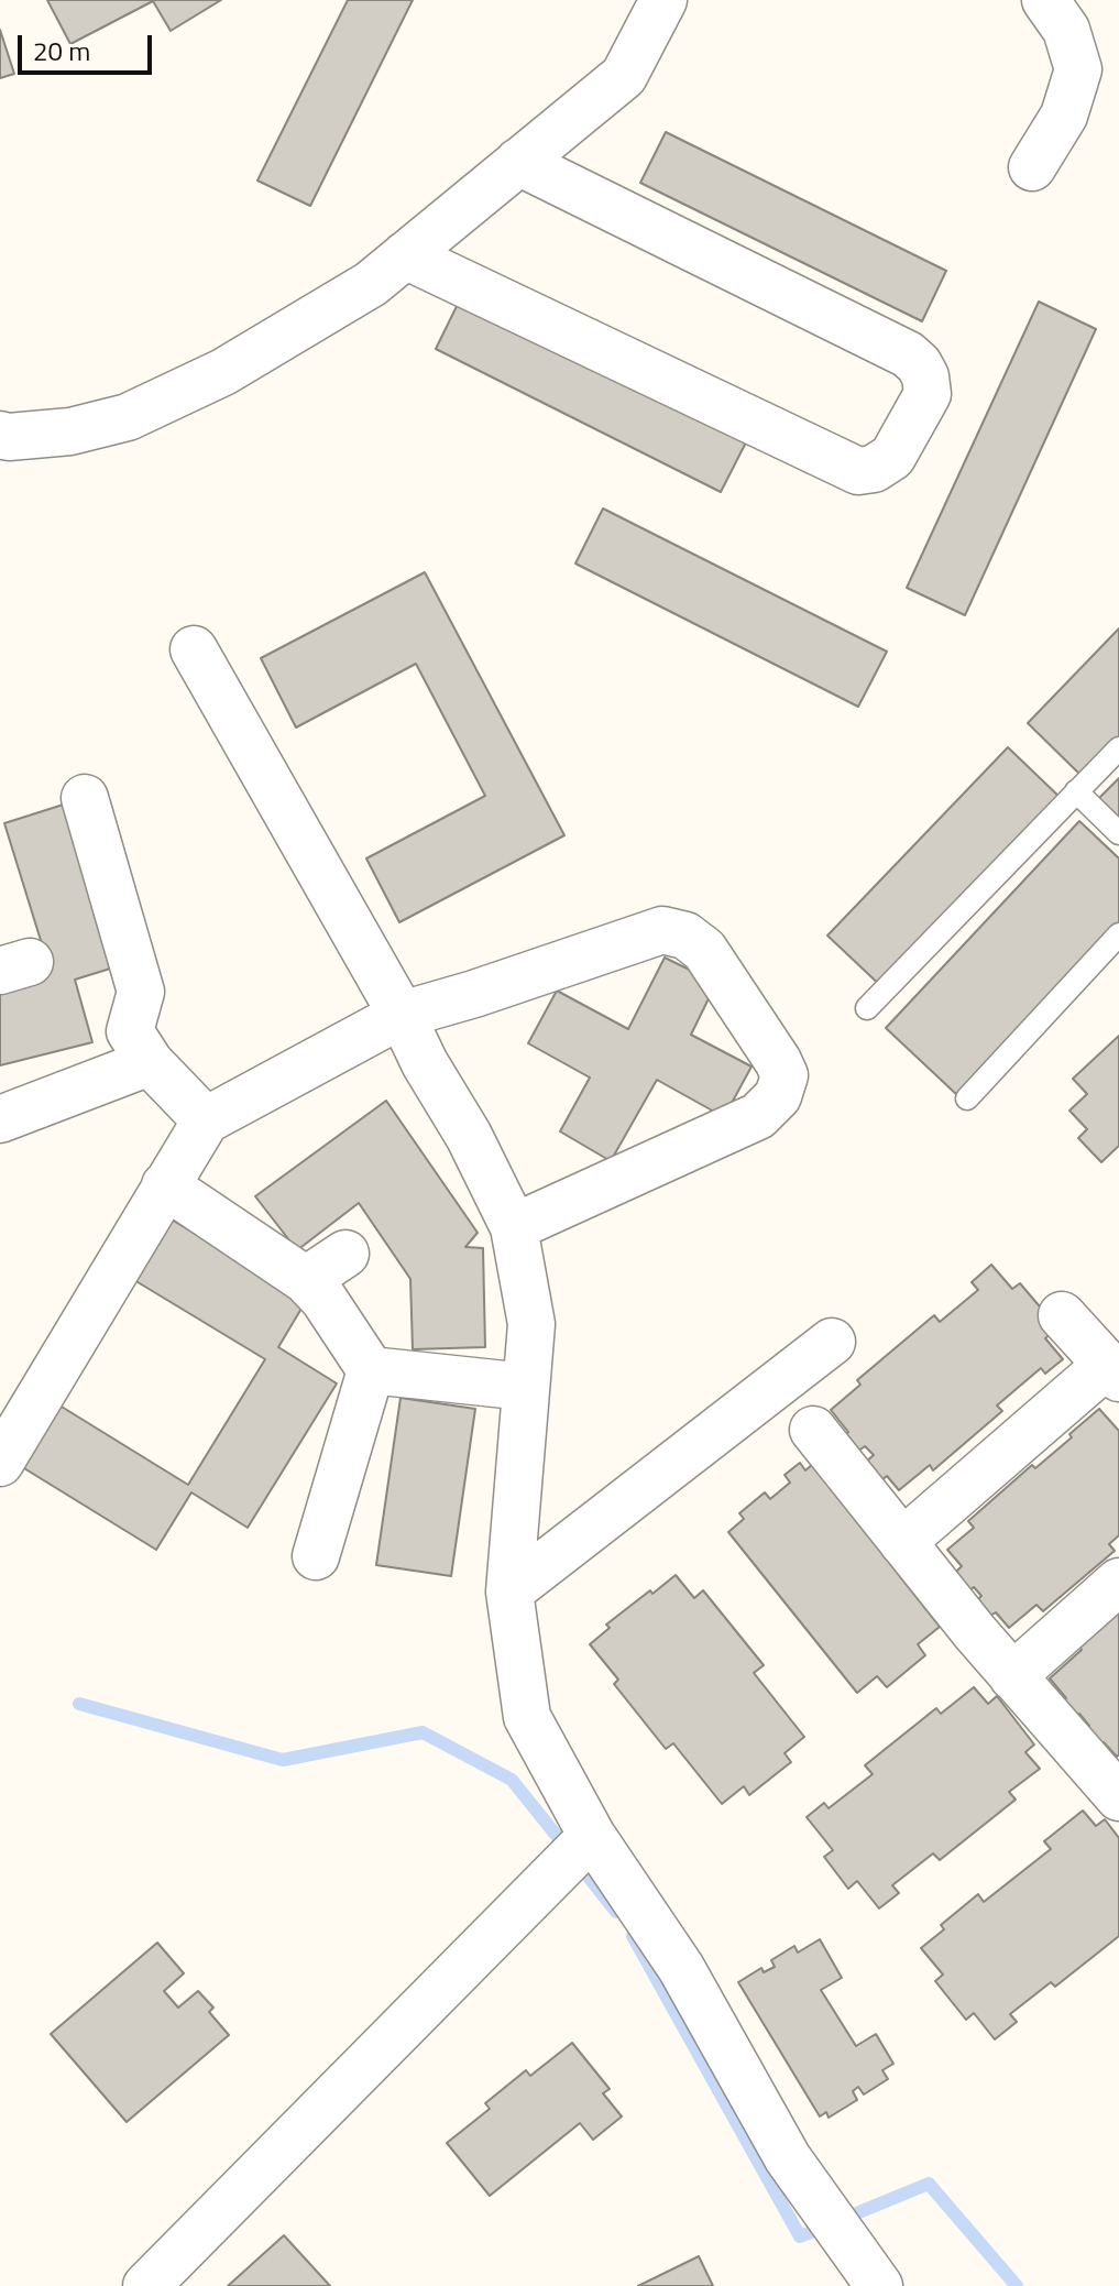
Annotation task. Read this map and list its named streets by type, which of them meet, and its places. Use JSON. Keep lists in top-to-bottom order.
{
  "scale_bar": "20 m"
}
